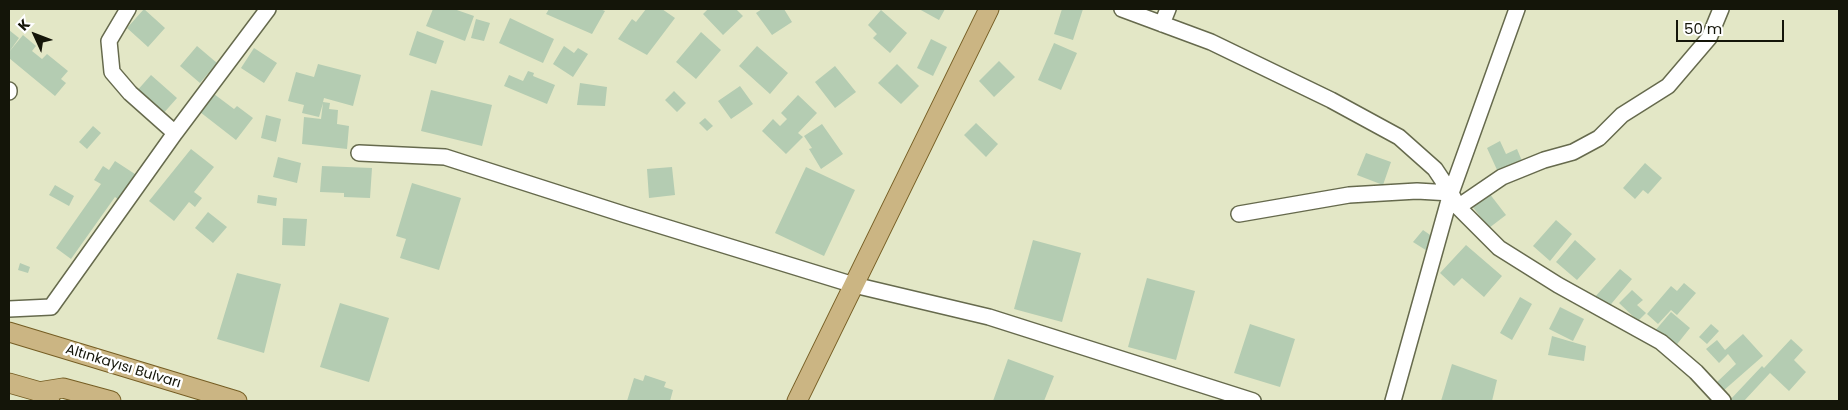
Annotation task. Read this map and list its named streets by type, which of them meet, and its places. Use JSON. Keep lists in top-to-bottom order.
{
  "streets": {
    "main road": ["Altınkayısı Bulvarı"]
  },
  "scale_bar": "50 m",
  "north": "top left"
}
